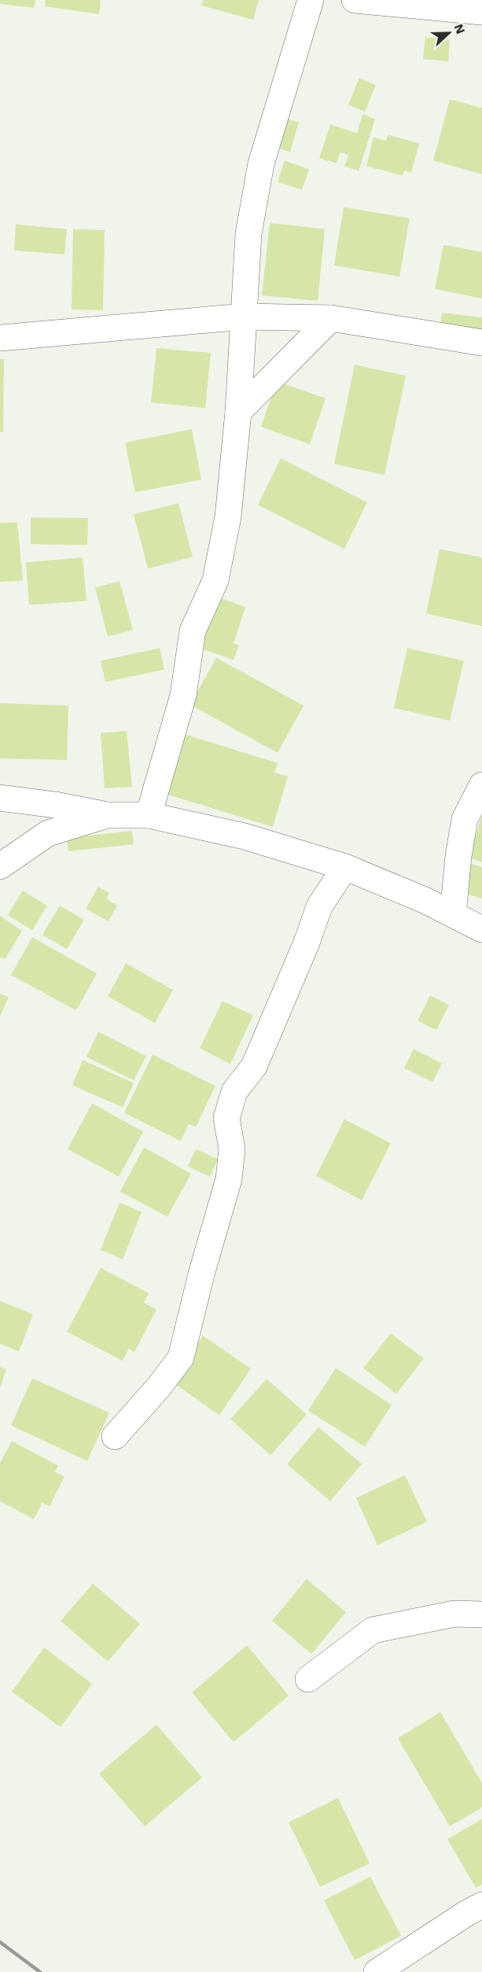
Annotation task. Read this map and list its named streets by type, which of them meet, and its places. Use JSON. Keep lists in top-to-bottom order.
{
  "north": "right"
}
